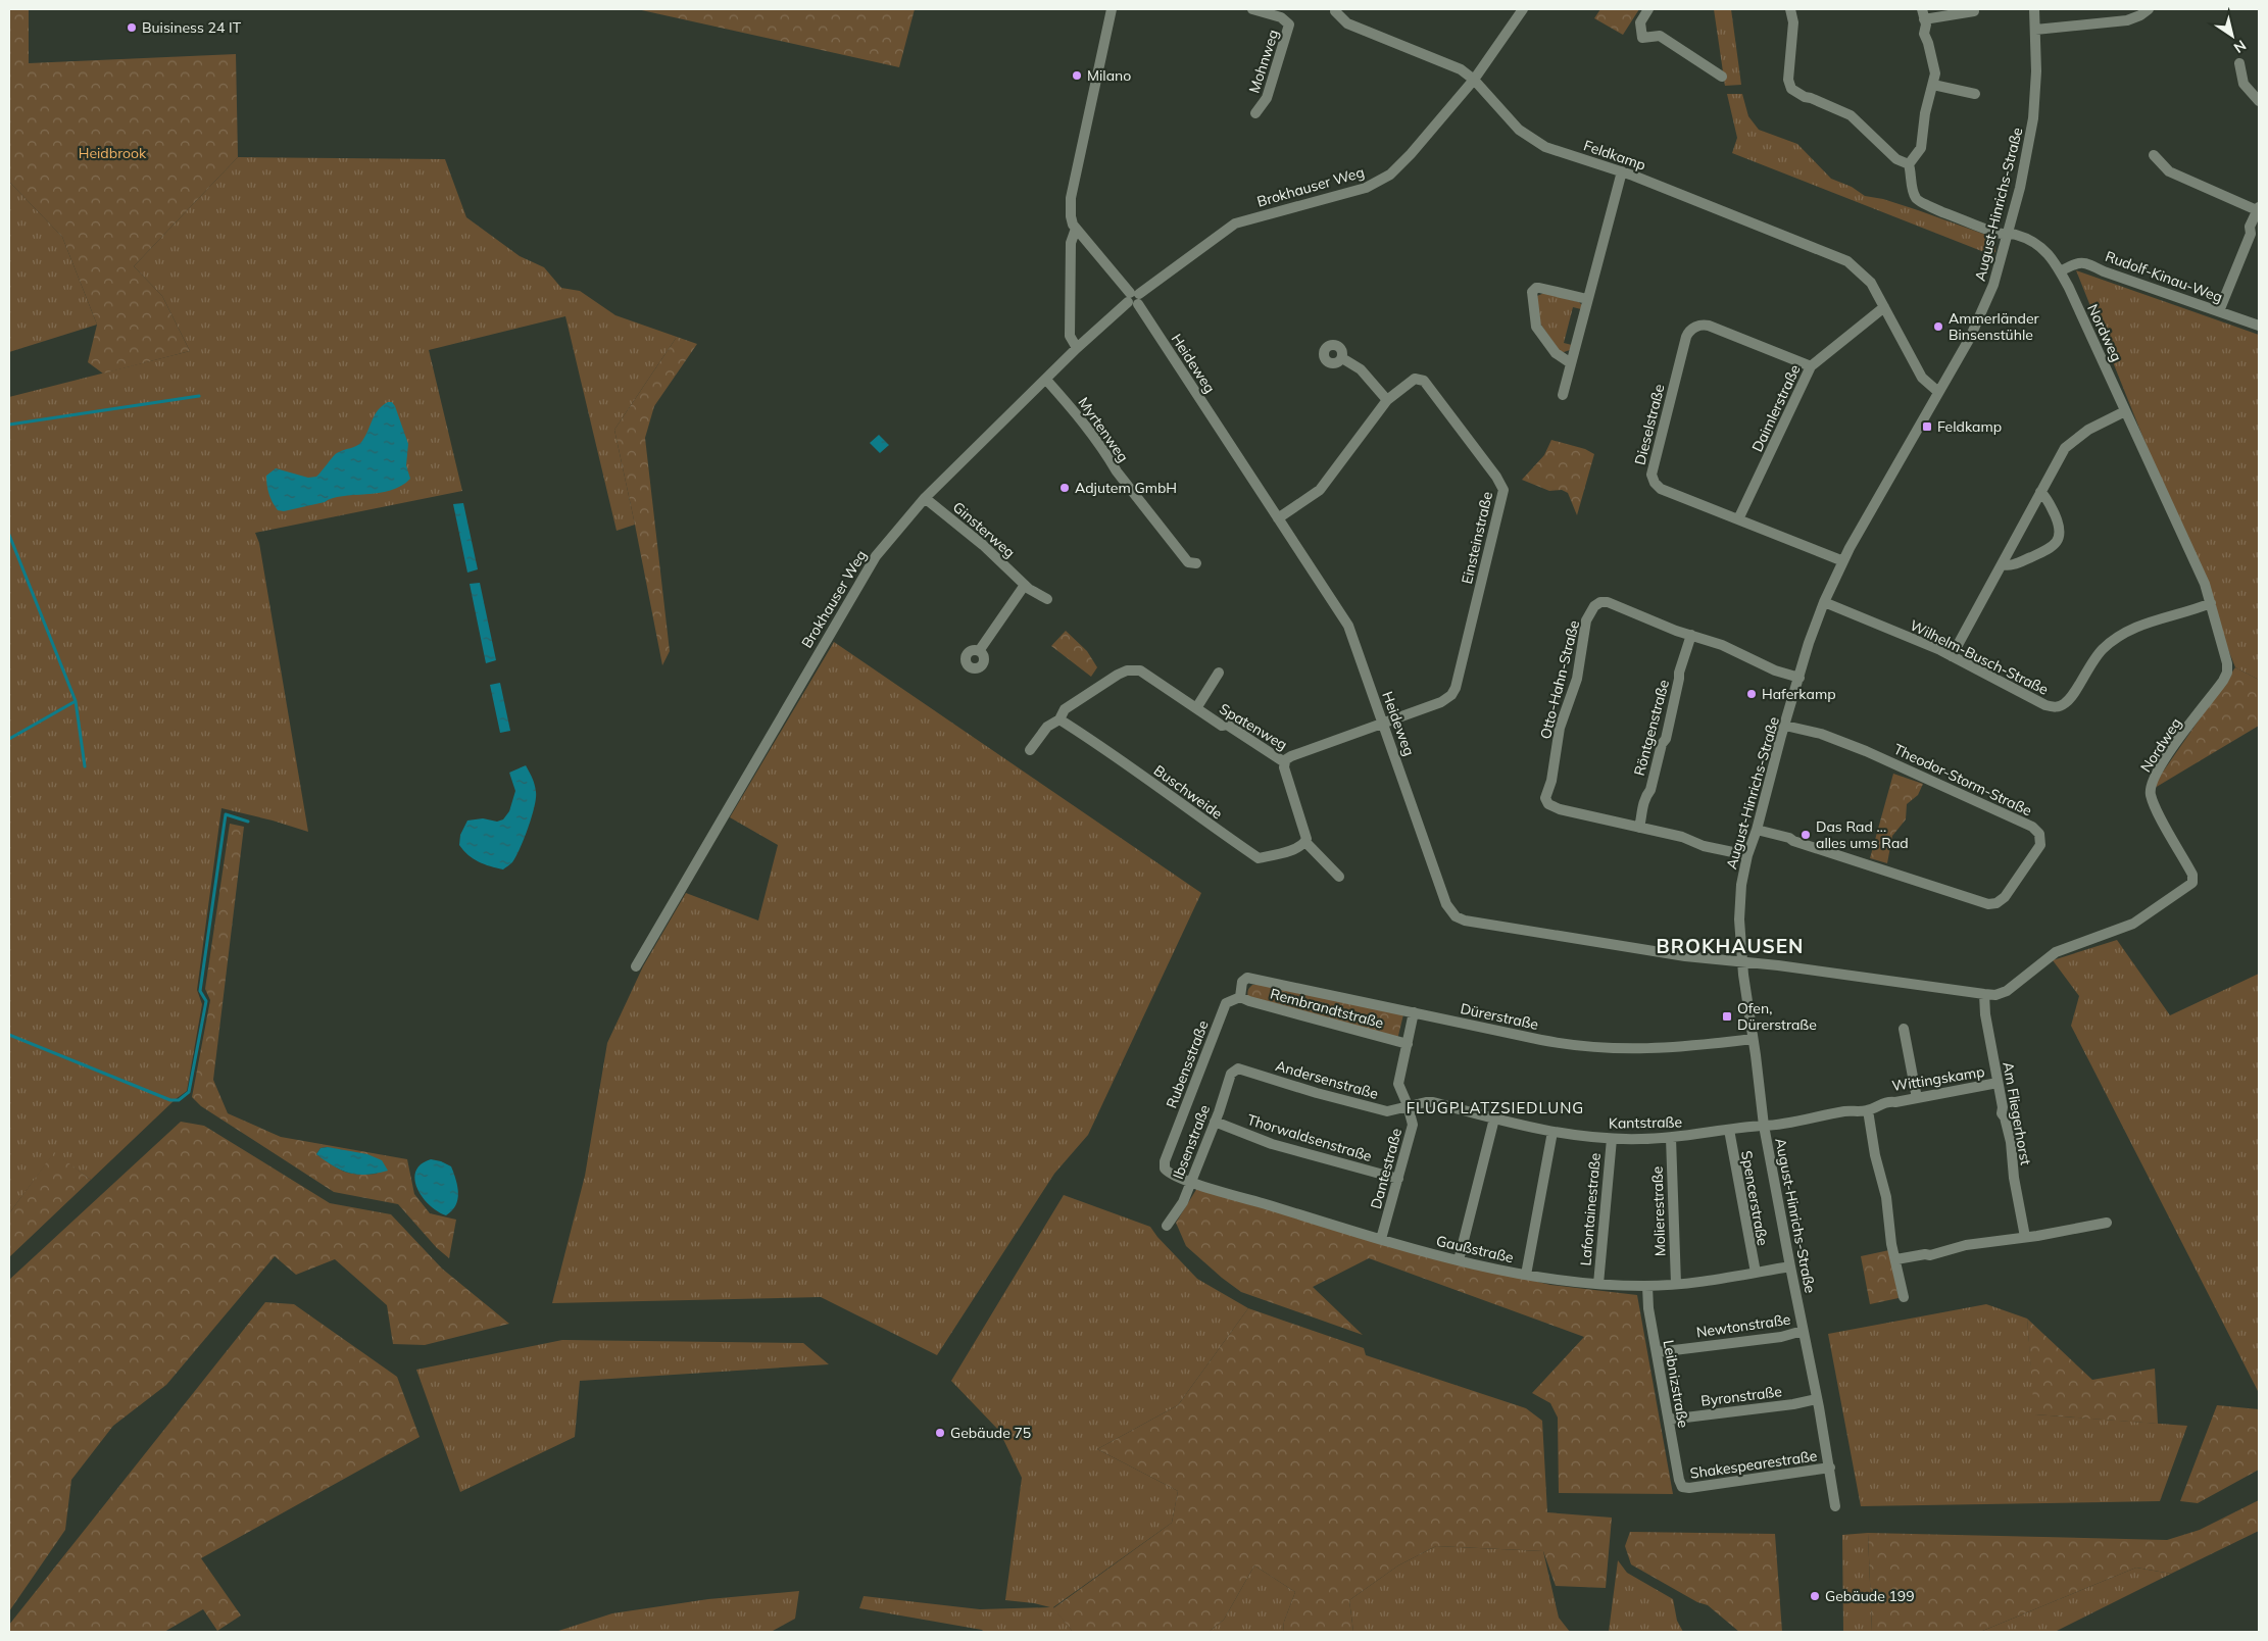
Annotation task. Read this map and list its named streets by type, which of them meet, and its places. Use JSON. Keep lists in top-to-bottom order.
{
  "streets": {
    "street": [
      "Mohnweg",
      "Feldkamp",
      "Brokhauser Weg",
      "August-Hinrichs-Straße",
      "Rudolf-Kinau-Weg",
      "Nordweg",
      "Heideweg",
      "Daimlerstraße",
      "Dieselstraße",
      "Myrtenweg",
      "Ginsterweg",
      "Einsteinstraße",
      "Wilhelm-Busch-Straße",
      "Otto-Hahn-Straße",
      "Spatenweg",
      "Röntgenstraße",
      "Theodor-Storm-Straße",
      "Buschweide",
      "Rembrandtstraße",
      "Dürerstraße",
      "Rubensstraße",
      "Wittingskamp",
      "Andersenstraße",
      "Am Fliegerhorst",
      "Kantstraße",
      "Thorwaldsenstraße",
      "Ibsenstraße",
      "Dantestraße",
      "Spencerstraße",
      "Lafontainestraße",
      "Molierestraße",
      "Gaußstraße",
      "Newtonstraße",
      "Leibnizstraße",
      "Byronstraße",
      "Shakespearestraße"
    ]
  },
  "crossings": [
    ["Feldkamp", "Brokhauser Weg"],
    ["Feldkamp", "August-Hinrichs-Straße"],
    ["Feldkamp", "Daimlerstraße"],
    ["Brokhauser Weg", "Heideweg"],
    ["Brokhauser Weg", "Myrtenweg"],
    ["Brokhauser Weg", "Ginsterweg"],
    ["August-Hinrichs-Straße", "Nordweg"],
    ["August-Hinrichs-Straße", "Heideweg"],
    ["August-Hinrichs-Straße", "Dieselstraße"],
    ["August-Hinrichs-Straße", "Wilhelm-Busch-Straße"],
    ["August-Hinrichs-Straße", "Otto-Hahn-Straße"],
    ["August-Hinrichs-Straße", "Theodor-Storm-Straße"],
    ["August-Hinrichs-Straße", "Dürerstraße"],
    ["August-Hinrichs-Straße", "Wittingskamp"],
    ["August-Hinrichs-Straße", "Kantstraße"],
    ["August-Hinrichs-Straße", "Gaußstraße"],
    ["August-Hinrichs-Straße", "Newtonstraße"],
    ["August-Hinrichs-Straße", "Byronstraße"],
    ["August-Hinrichs-Straße", "Shakespearestraße"],
    ["Rudolf-Kinau-Weg", "Nordweg"],
    ["Nordweg", "Heideweg"],
    ["Nordweg", "Wilhelm-Busch-Straße"],
    ["Nordweg", "Am Fliegerhorst"],
    ["Heideweg", "Einsteinstraße"],
    ["Heideweg", "Spatenweg"],
    ["Daimlerstraße", "Dieselstraße"],
    ["Einsteinstraße", "Spatenweg"],
    ["Otto-Hahn-Straße", "Röntgenstraße"],
    ["Spatenweg", "Buschweide"],
    ["Rembrandtstraße", "Dürerstraße"],
    ["Rembrandtstraße", "Rubensstraße"],
    ["Rembrandtstraße", "Dantestraße"],
    ["Dürerstraße", "Rubensstraße"],
    ["Dürerstraße", "Dantestraße"],
    ["Rubensstraße", "Gaußstraße"],
    ["Wittingskamp", "Am Fliegerhorst"],
    ["Wittingskamp", "Kantstraße"],
    ["Andersenstraße", "Kantstraße"],
    ["Andersenstraße", "Ibsenstraße"],
    ["Andersenstraße", "Dantestraße"],
    ["Kantstraße", "Dantestraße"],
    ["Kantstraße", "Spencerstraße"],
    ["Kantstraße", "Lafontainestraße"],
    ["Kantstraße", "Molierestraße"],
    ["Thorwaldsenstraße", "Ibsenstraße"],
    ["Thorwaldsenstraße", "Dantestraße"],
    ["Ibsenstraße", "Gaußstraße"],
    ["Dantestraße", "Gaußstraße"],
    ["Spencerstraße", "Gaußstraße"],
    ["Lafontainestraße", "Gaußstraße"],
    ["Molierestraße", "Gaußstraße"],
    ["Gaußstraße", "Leibnizstraße"],
    ["Newtonstraße", "Leibnizstraße"],
    ["Leibnizstraße", "Byronstraße"],
    ["Leibnizstraße", "Shakespearestraße"]
  ],
  "districts": ["BROKHAUSEN", "FLUGPLATZSIEDLUNG"],
  "parks": ["Heidbrook"],
  "places": {
    "other": [
      "Buisiness 24 IT",
      "Milano",
      "Ammerländer Binsenstühle",
      "Adjutem GmbH",
      "Haferkamp",
      "Das Rad ... alles ums Rad",
      "Gebäude 75",
      "Gebäude 199"
    ],
    "transit": ["Feldkamp", "Ofen, Dürerstraße"]
  },
  "north": "bottom right"
}
